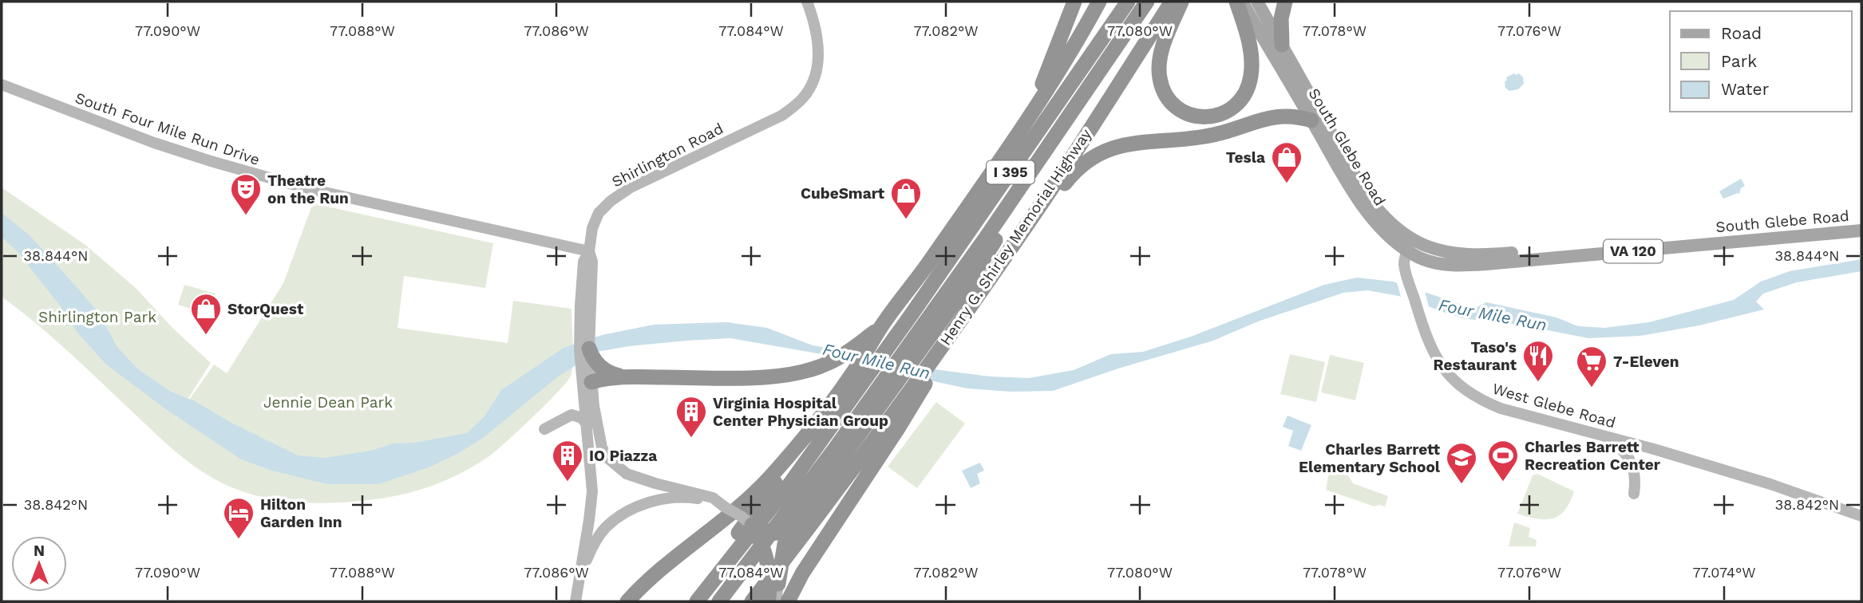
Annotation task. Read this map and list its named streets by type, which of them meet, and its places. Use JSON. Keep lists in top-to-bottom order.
{
  "streets": {
    "highway": ["I 395", "Henry G. Shirley Memorial Highway"],
    "main road": [
      "South Four Mile Run Drive",
      "South Glebe Road",
      "Shirlington Road",
      "VA 120",
      "West Glebe Road"
    ]
  },
  "crossings": [
    ["South Four Mile Run Drive", "Shirlington Road"],
    ["South Glebe Road", "West Glebe Road"]
  ],
  "water": ["Four Mile Run"],
  "parks": ["Shirlington Park", "Jennie Dean Park"],
  "places": {
    "shop": ["Tesla", "CubeSmart", "StorQuest"],
    "theatre": ["Theatre on the Run"],
    "restaurant": ["Taso's Restaurant"],
    "supermarket": ["7-Eleven"],
    "building": ["Virginia Hospital Center Physician Group", "IO Piazza"],
    "sports": ["Charles Barrett Recreation Center"],
    "school or university": ["Charles Barrett Elementary School"],
    "hotel": ["Hilton Garden Inn"]
  },
  "legend": ["Road", "Park", "Water"],
  "north": "top",
  "coordinates": [
    "77.090°W",
    "77.088°W",
    "77.086°W",
    "77.084°W",
    "77.082°W",
    "77.080°W",
    "77.078°W",
    "77.076°W",
    "38.844°N",
    "38.842°N",
    "77.074°W"
  ]
}
